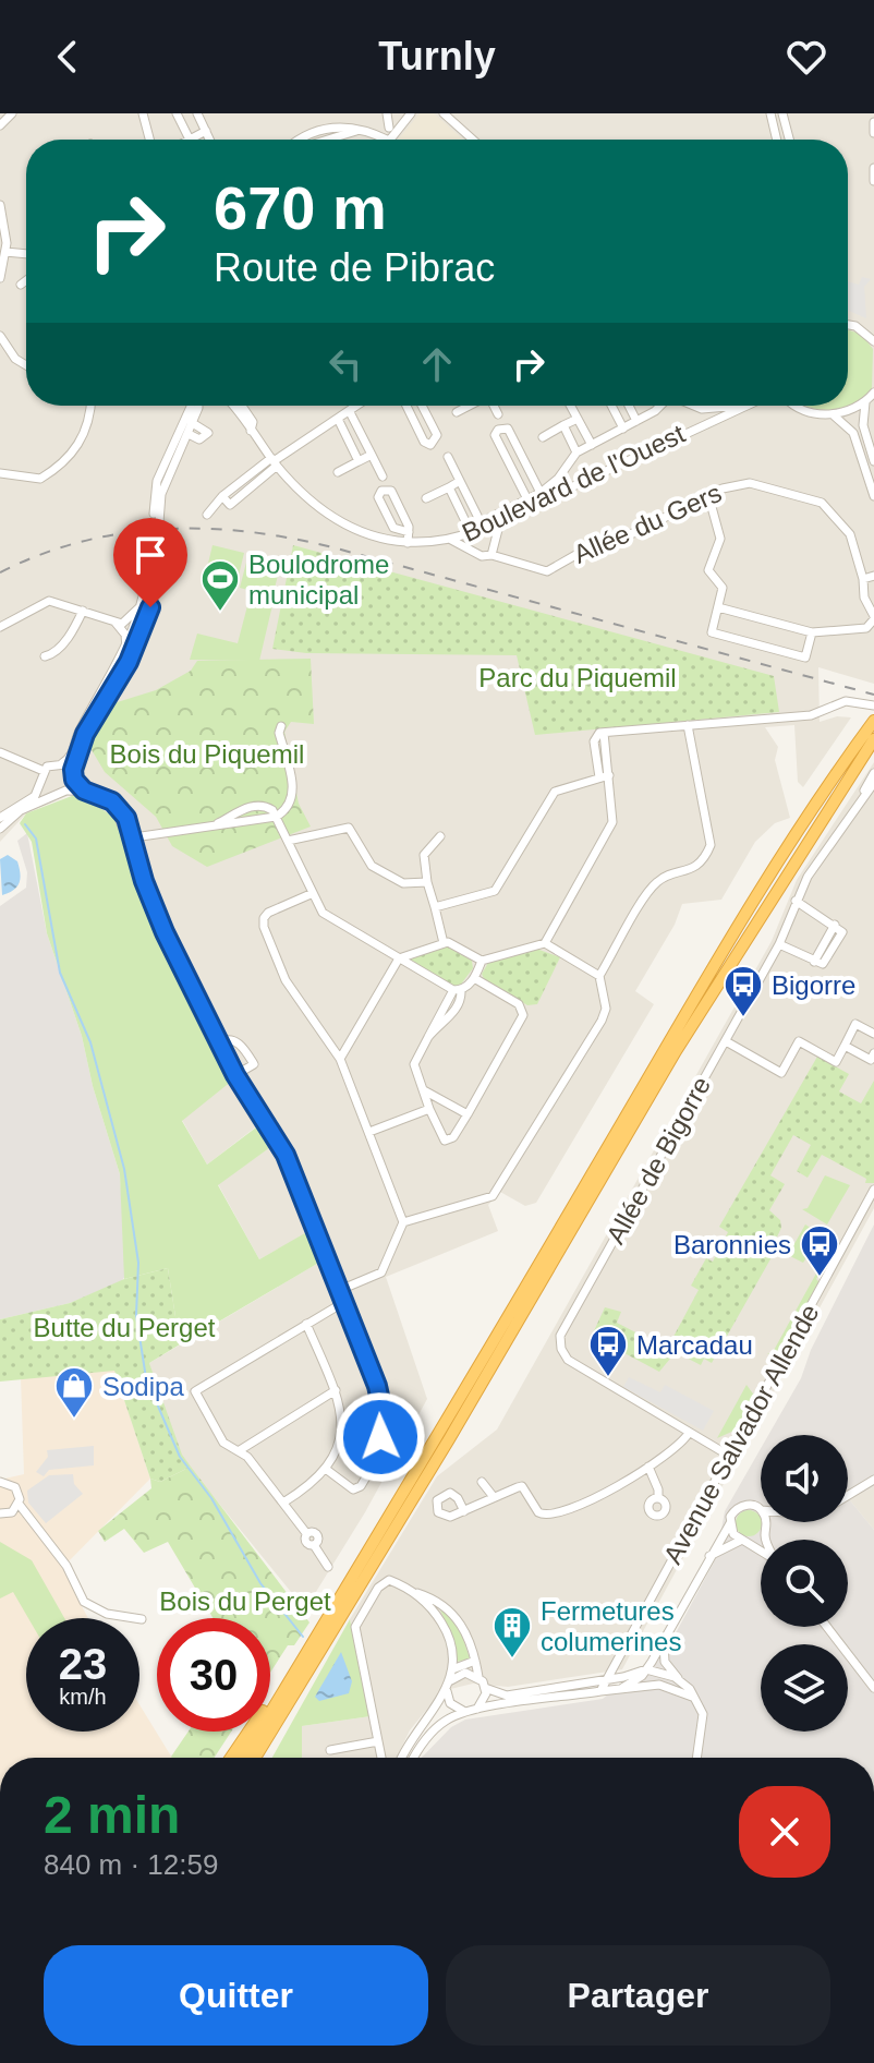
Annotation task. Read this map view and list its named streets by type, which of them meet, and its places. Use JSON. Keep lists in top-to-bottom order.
{
  "streets": {
    "street": [
      "Boulevard de l'Ouest",
      "Allée du Gers",
      "Allée de Bigorre",
      "Avenue Salvador Allende"
    ]
  },
  "crossings": [
    ["Boulevard de l'Ouest", "Allée du Gers"],
    ["Allée de Bigorre", "Avenue Salvador Allende"]
  ],
  "parks": [
    "Parc du Piquemil",
    "Bois du Piquemil",
    "Butte du Perget",
    "Bois du Perget"
  ],
  "places": {
    "sports": ["Boulodrome municipal"],
    "bus stop": ["Bigorre", "Baronnies", "Marcadau"],
    "shop": ["Sodipa"],
    "building": ["Fermetures columerines"]
  },
  "page": {
    "header": "Turnly",
    "turn": ["670 m", "Route de Pibrac"],
    "speed": "23 km/h",
    "limit": "30",
    "heading": ["2 min", "840 m · 12:59"],
    "buttons": ["Quitter", "Partager"]
  }
}
